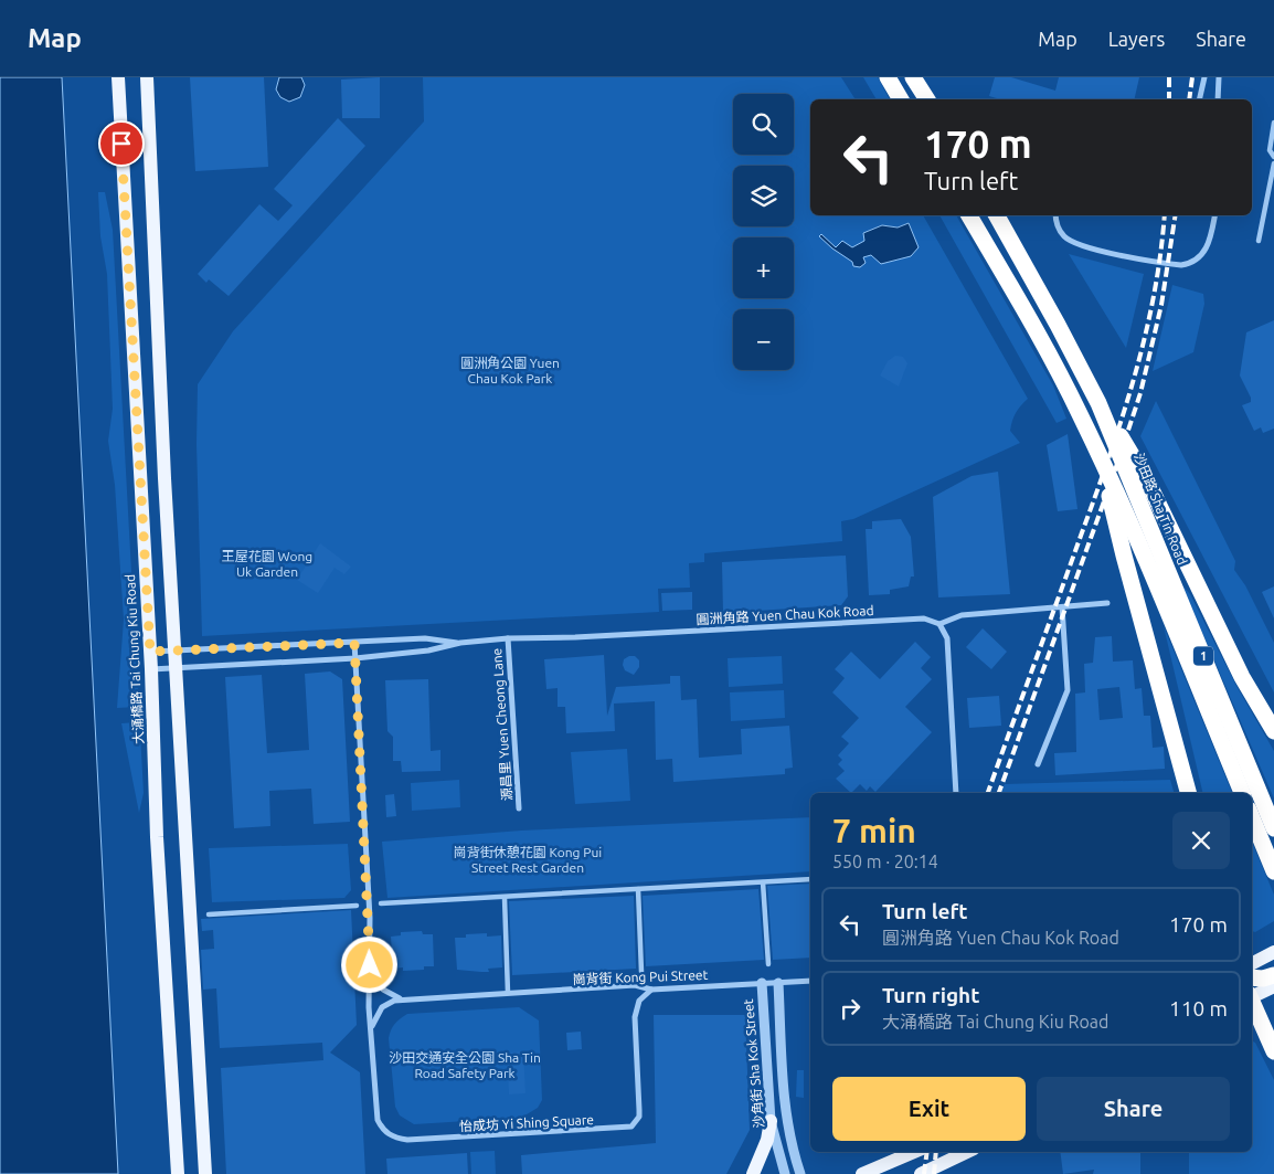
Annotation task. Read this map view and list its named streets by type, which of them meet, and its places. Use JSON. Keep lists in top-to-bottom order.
{
  "streets": {
    "highway": ["沙田路 Sha Tin Road", "1"],
    "main road": ["大涌橋路 Tai Chung Kiu Road"],
    "street": [
      "圓洲角路 Yuen Chau Kok Road",
      "源昌里 Yuen Cheong Lane",
      "崗背街 Kong Pui Street",
      "沙角街 Sha Kok Street",
      "怡成坊 Yi Shing Square"
    ]
  },
  "crossings": [
    ["圓洲角路 Yuen Chau Kok Road", "大涌橋路 Tai Chung Kiu Road"],
    ["圓洲角路 Yuen Chau Kok Road", "源昌里 Yuen Cheong Lane"],
    ["崗背街 Kong Pui Street", "沙角街 Sha Kok Street"],
    ["崗背街 Kong Pui Street", "怡成坊 Yi Shing Square"]
  ],
  "parks": [
    "圓洲角公園 Yuen Chau Kok Park",
    "王屋花園 Wong Uk Garden",
    "崗背街休憩花園 Kong Pui Street Rest Garden",
    "沙田交通安全公園 Sha Tin Road Safety Park"
  ],
  "page": {
    "header": "Map",
    "nav": ["Map", "Layers", "Share"],
    "map_buttons": ["+", "−"],
    "turn": ["170 m", "Turn left"],
    "heading": ["7 min", "550 m · 20:14"],
    "list": [
      {
        "name": "Turn left",
        "note": "圓洲角路 Yuen Chau Kok Road",
        "value": "170 m"
      },
      {
        "name": "Turn right",
        "note": "大涌橋路 Tai Chung Kiu Road",
        "value": "110 m"
      }
    ],
    "buttons": ["Exit", "Share"]
  }
}
